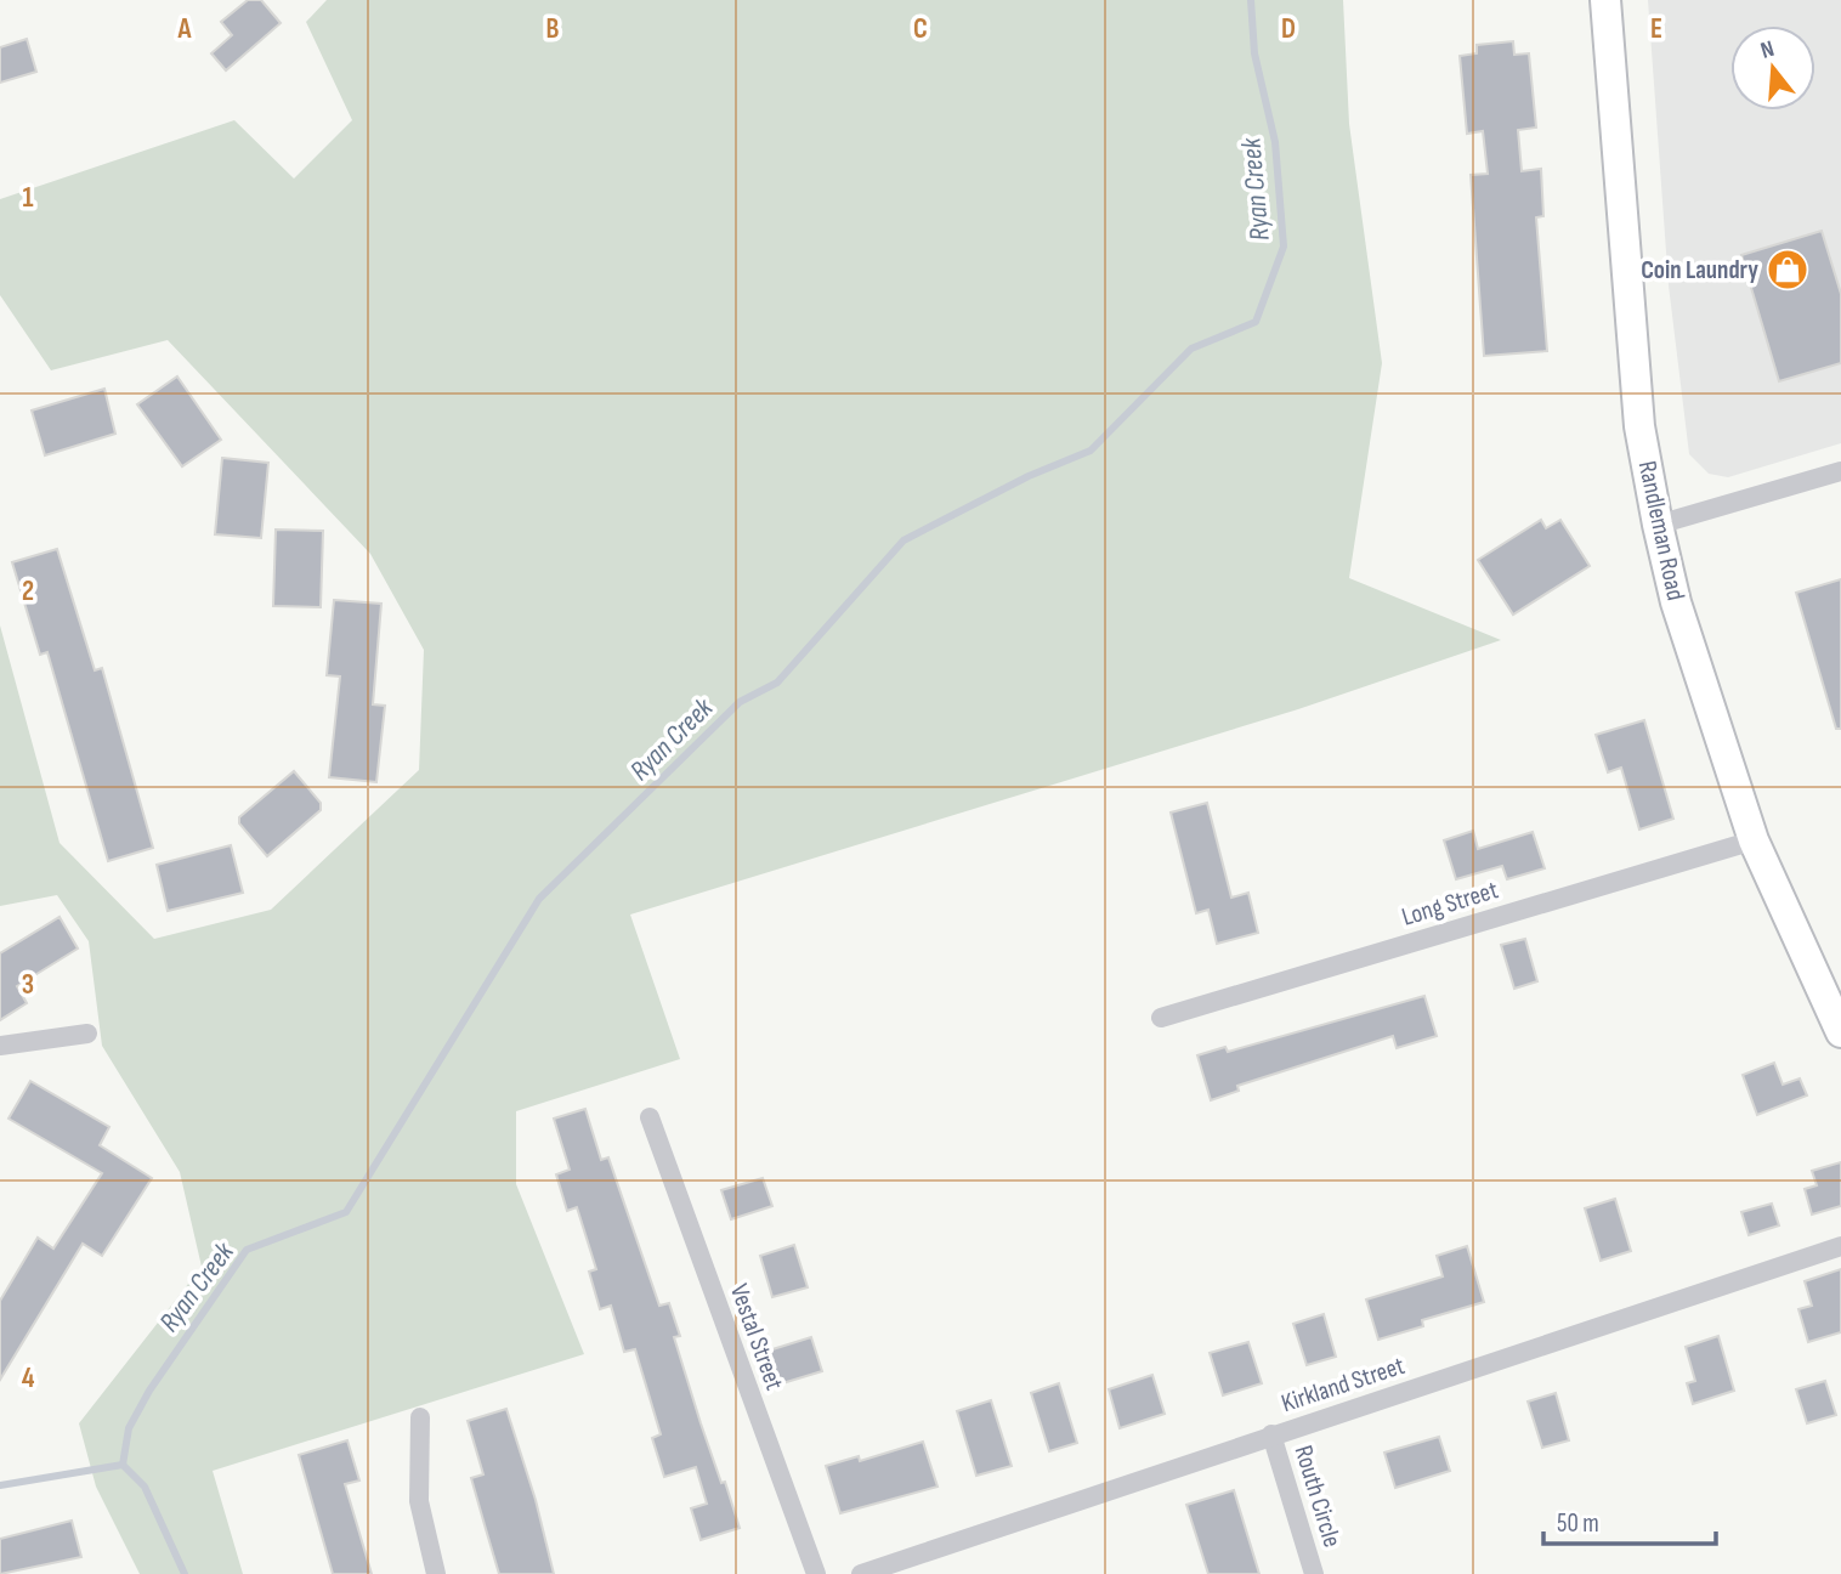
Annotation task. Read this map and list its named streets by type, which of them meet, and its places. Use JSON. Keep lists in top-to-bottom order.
{
  "streets": {
    "main road": ["Randleman Road"],
    "street": [
      "Long Street",
      "Vestal Street",
      "Kirkland Street",
      "Routh Circle"
    ]
  },
  "crossings": [
    ["Randleman Road", "Long Street"],
    ["Kirkland Street", "Routh Circle"]
  ],
  "water": ["Ryan Creek"],
  "places": {
    "shop": ["Coin Laundry"]
  },
  "scale_bar": "50 m",
  "north": "top",
  "grid": {
    "columns": [
      "A",
      "B",
      "C",
      "D",
      "E"
    ],
    "rows": [
      "1",
      "2",
      "3",
      "4"
    ]
  }
}
